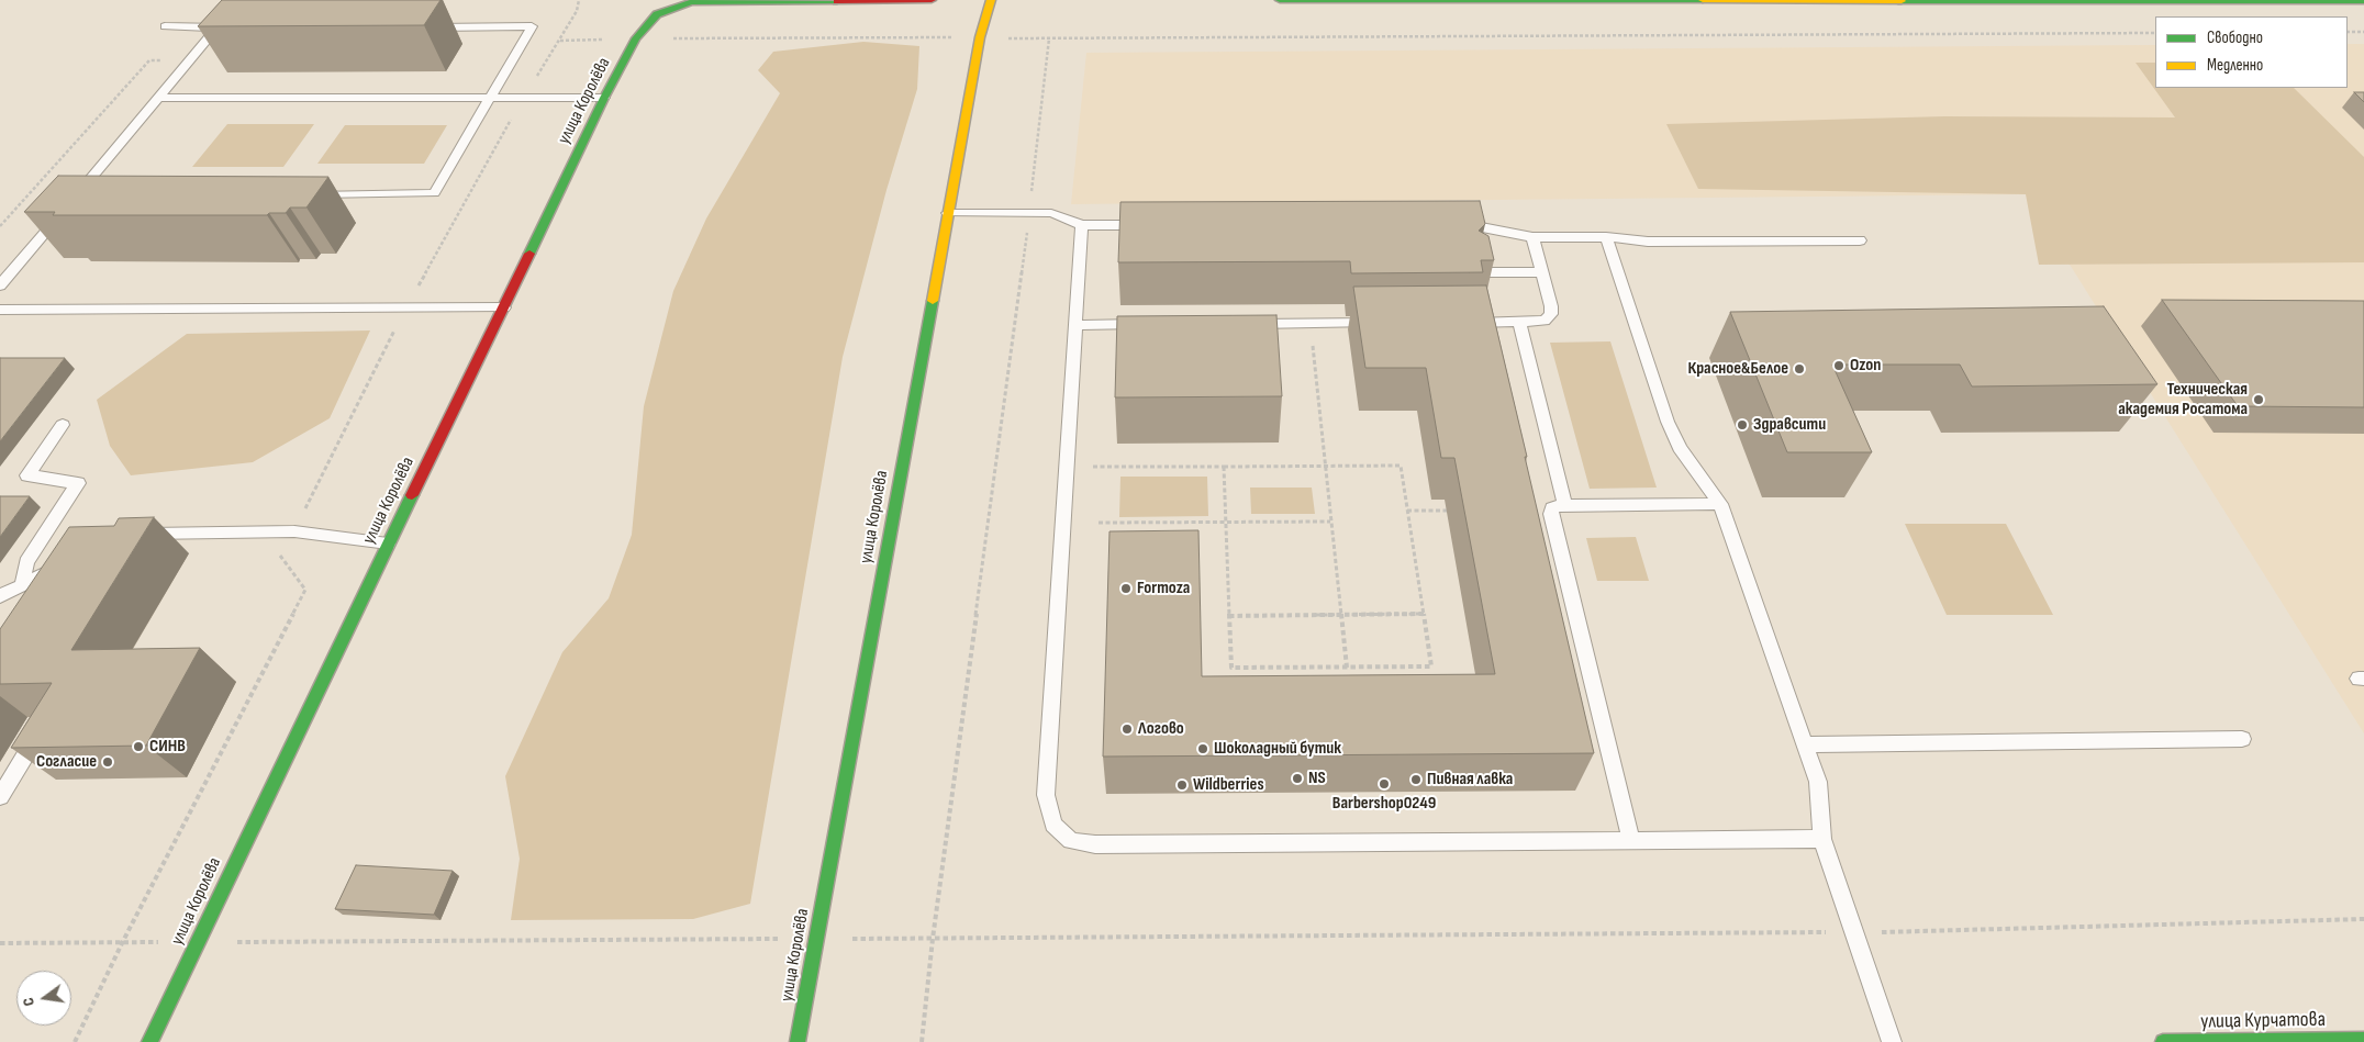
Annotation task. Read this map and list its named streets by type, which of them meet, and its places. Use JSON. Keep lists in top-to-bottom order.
{
  "streets": {
    "street": ["улица Королёва", "улица Курчатова"]
  },
  "places": [
    "Ozon",
    "Красное&Белое",
    "Техническая академия Росатома",
    "Здравсити",
    "Formoza",
    "Логово",
    "СИНВ",
    "Шоколадный бутик",
    "Согласие",
    "NS",
    "Пивная лавка",
    "Barbershop0249",
    "Wildberries"
  ],
  "legend": ["Свободно", "Медленно"],
  "north": "left"
}
